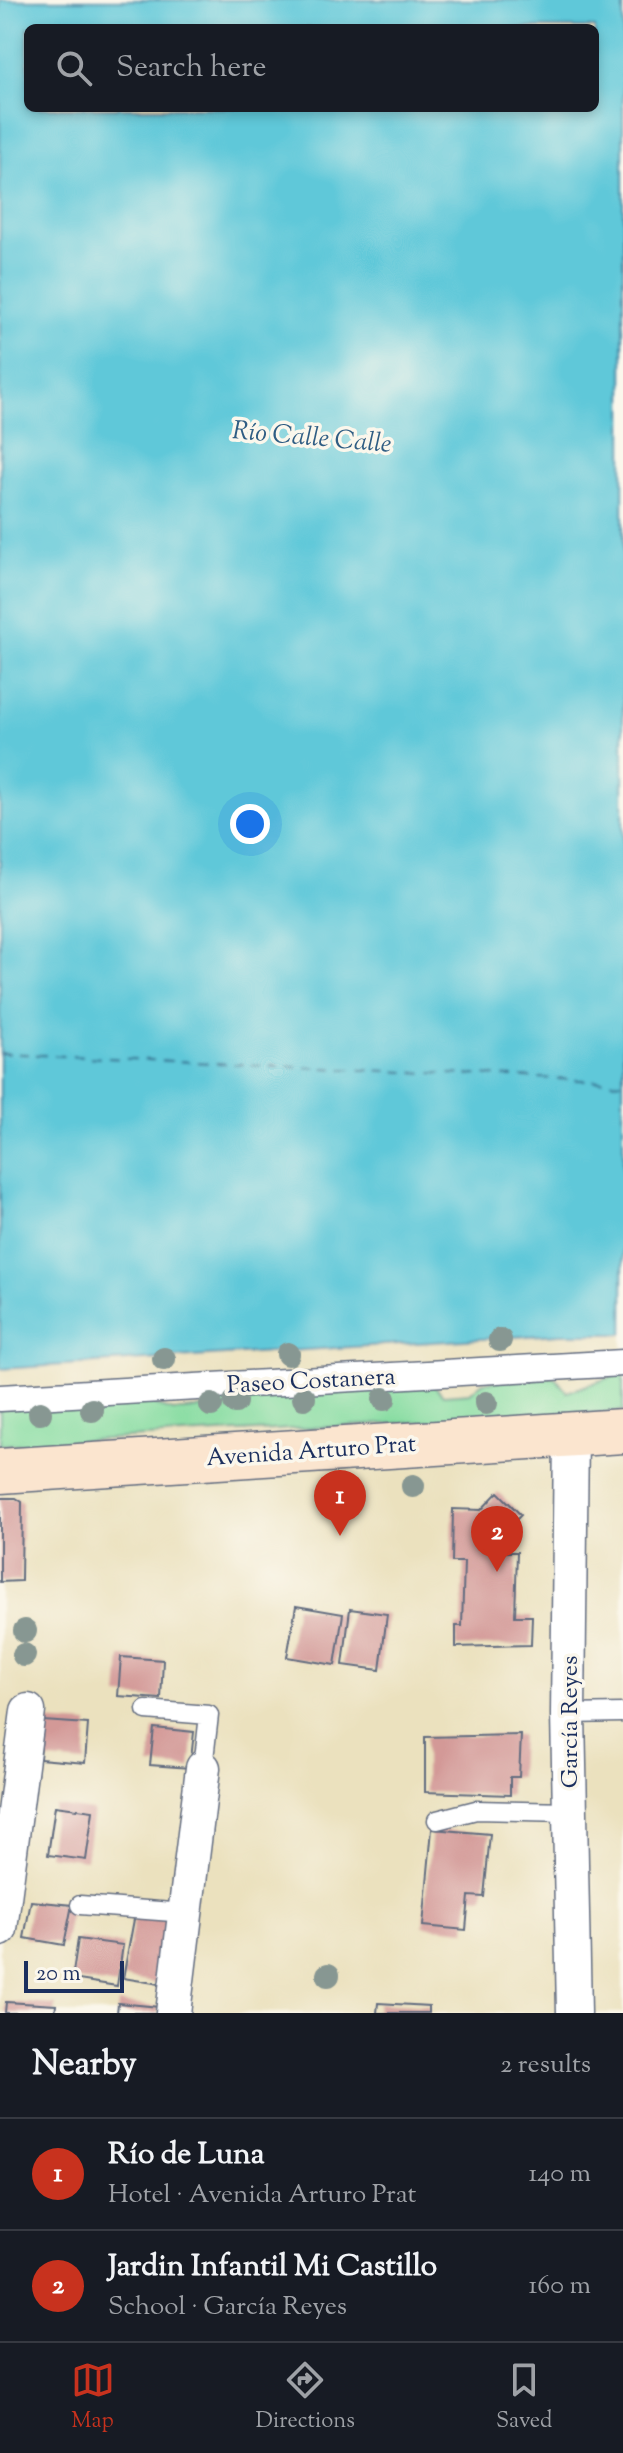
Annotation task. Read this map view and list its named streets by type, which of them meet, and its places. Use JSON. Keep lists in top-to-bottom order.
{
  "streets": {
    "main road": ["Avenida Arturo Prat"],
    "street": ["Paseo Costanera", "García Reyes"]
  },
  "crossings": [
    ["Avenida Arturo Prat", "García Reyes"]
  ],
  "water": ["Río Calle Calle"],
  "scale_bar": "20 m",
  "page": {
    "search": "Search here",
    "pins": ["1", "2"],
    "scale": "20 m",
    "heading": ["Nearby", "2 results"],
    "list": [
      {
        "mark": "1",
        "name": "Río de Luna",
        "note": "Hotel · Avenida Arturo Prat",
        "value": "140 m"
      },
      {
        "mark": "2",
        "name": "Jardin Infantil Mi Castillo",
        "note": "School · García Reyes",
        "value": "160 m"
      }
    ],
    "nav": ["Map", "Directions", "Saved"]
  }
}
